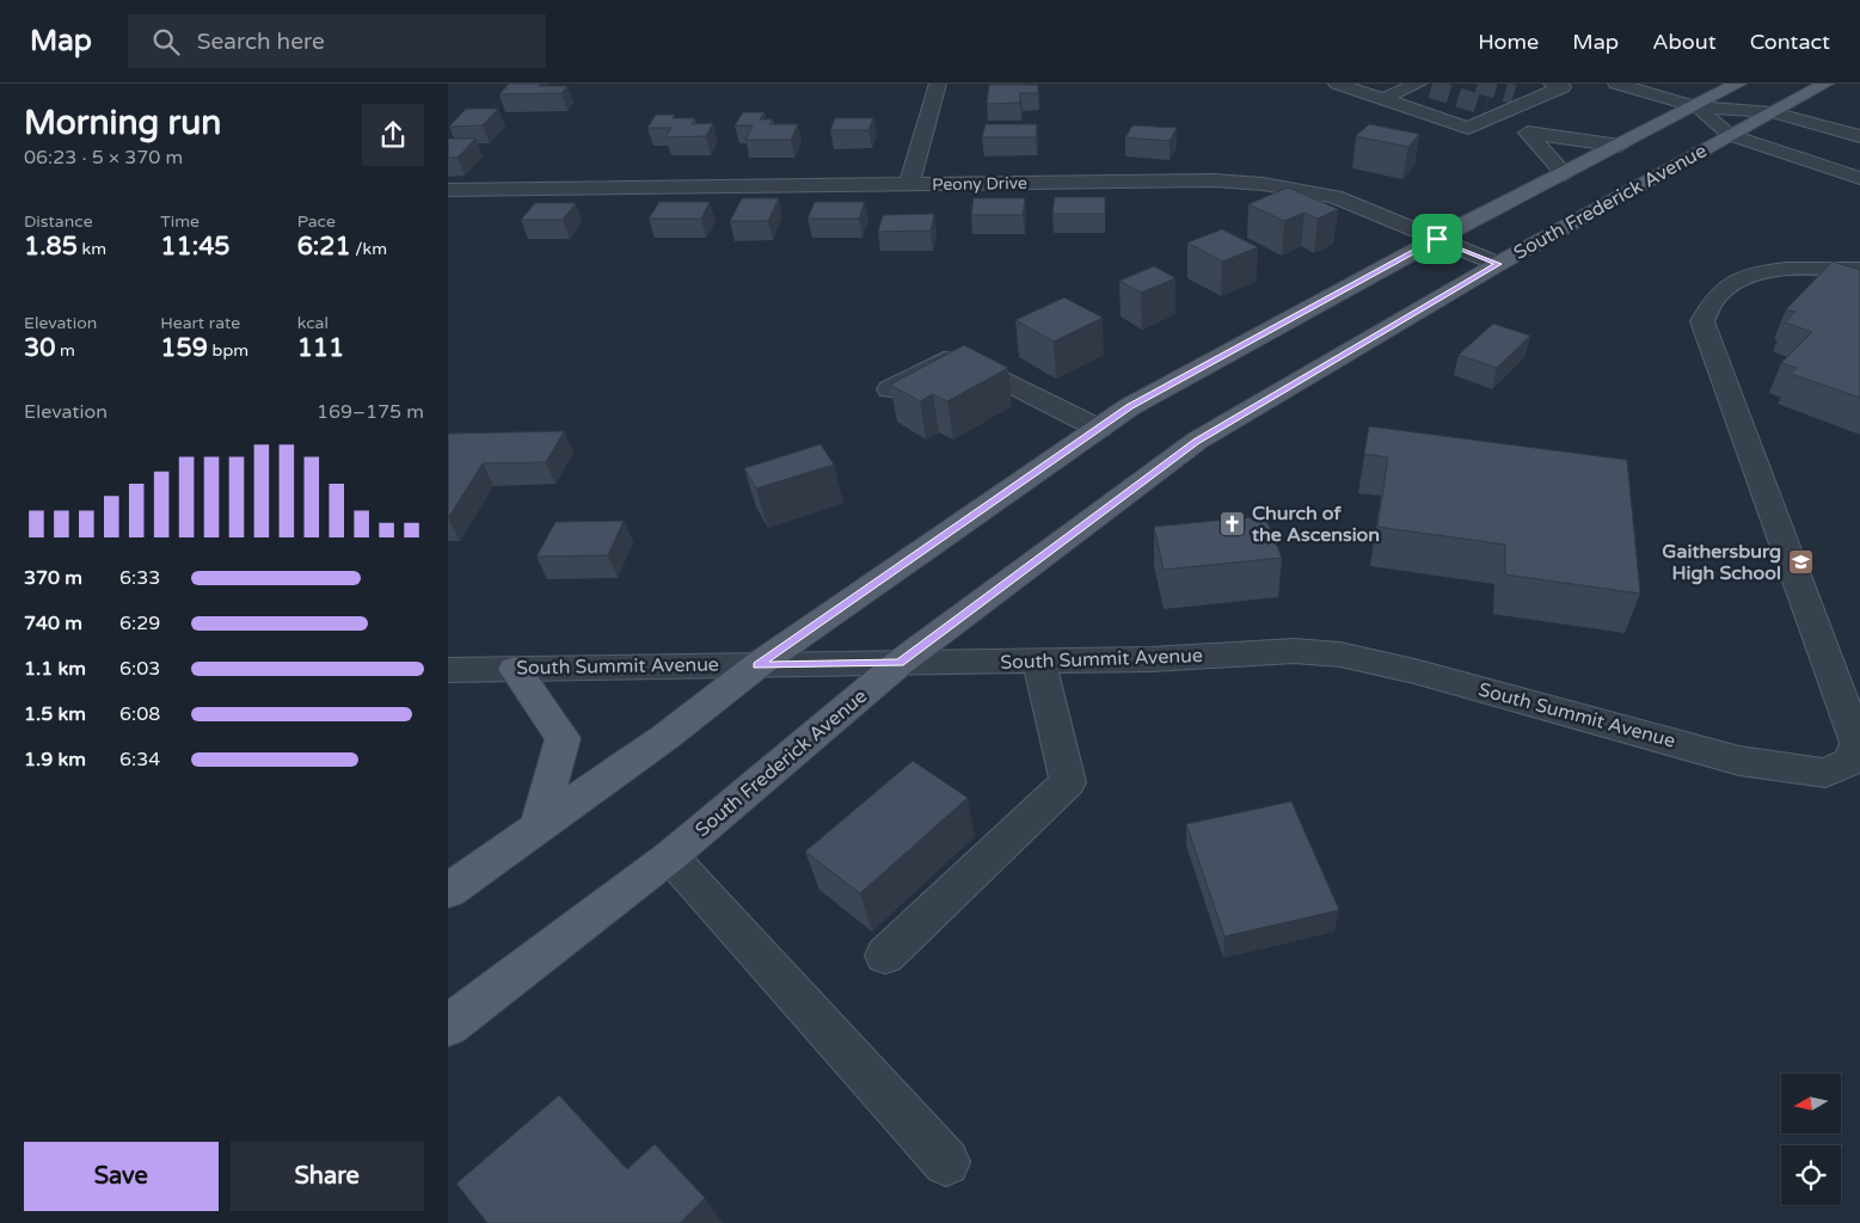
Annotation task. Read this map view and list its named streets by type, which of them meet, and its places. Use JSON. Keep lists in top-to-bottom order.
{
  "streets": {
    "main road": ["South Frederick Avenue"],
    "street": ["Peony Drive", "South Summit Avenue"]
  },
  "crossings": [
    ["Peony Drive", "South Frederick Avenue"],
    ["South Frederick Avenue", "South Summit Avenue"]
  ],
  "places": {
    "church": ["Church of the Ascension"],
    "school or university": ["Gaithersburg High School"]
  },
  "north": "left",
  "page": {
    "header": "Map",
    "search": "Search here",
    "nav": [
      "Home",
      "Map",
      "About",
      "Contact"
    ],
    "heading": ["Morning run", "06:23 · 5 × 370 m"],
    "stats": [
      ["Distance", "1.85 km"],
      ["Time", "11:45"],
      ["Pace", "6:21 /km"],
      ["Elevation", "30 m"],
      ["Heart rate", "159 bpm"],
      ["kcal", "111"]
    ],
    "chart": ["Elevation", "169–175 m"],
    "list": [
      {
        "name": "370 m",
        "note": "6:33"
      },
      {
        "name": "740 m",
        "note": "6:29"
      },
      {
        "name": "1.1 km",
        "note": "6:03"
      },
      {
        "name": "1.5 km",
        "note": "6:08"
      },
      {
        "name": "1.9 km",
        "note": "6:34"
      }
    ],
    "buttons": ["Save", "Share"]
  }
}
